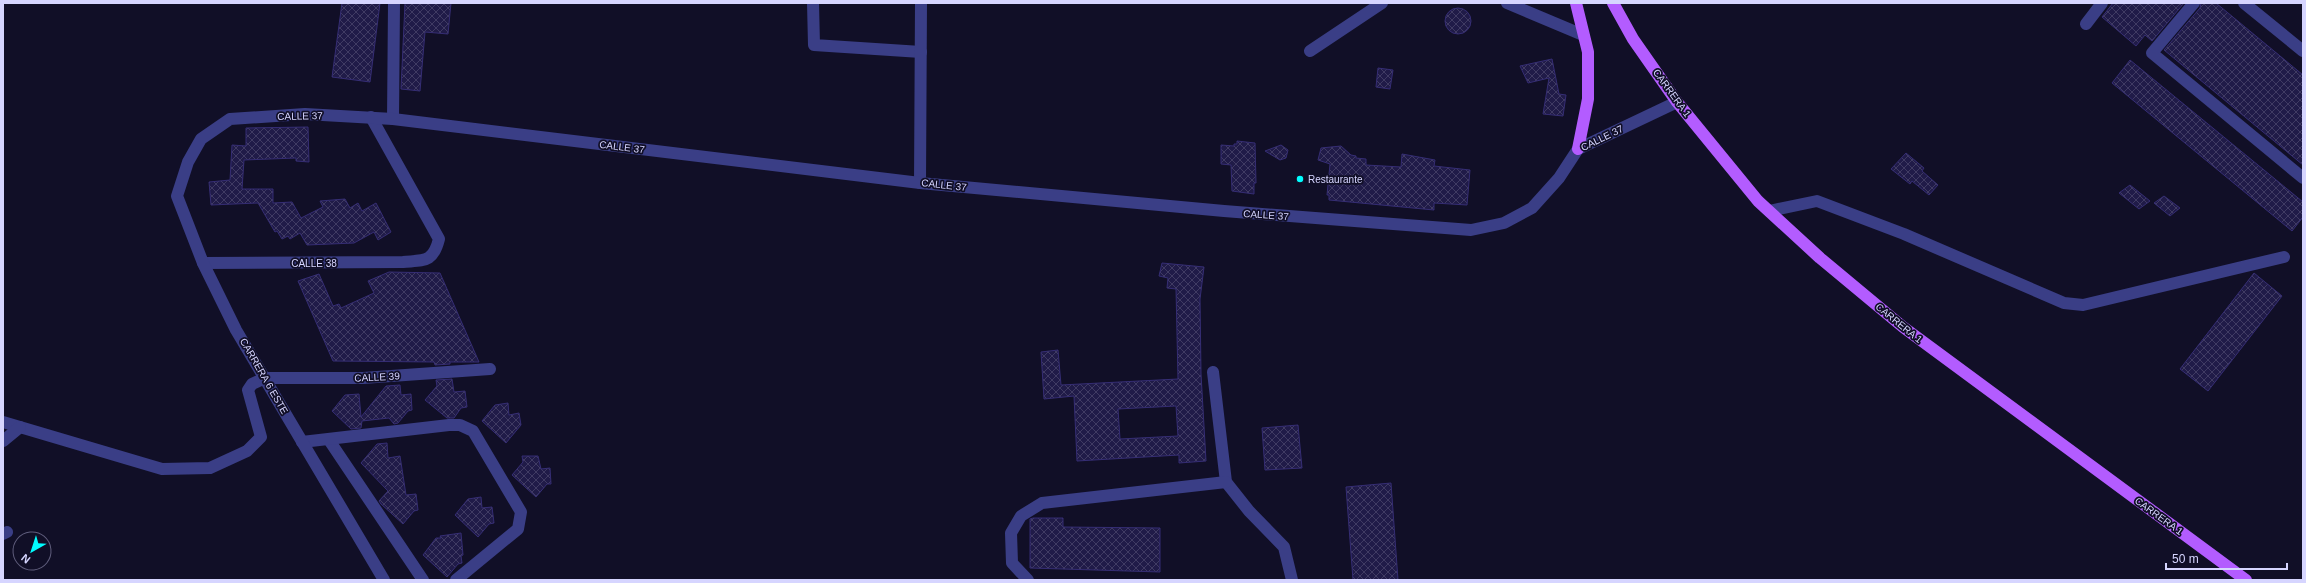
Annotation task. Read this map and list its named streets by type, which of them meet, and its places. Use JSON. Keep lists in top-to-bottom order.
{
  "streets": {
    "main road": ["CARRERA 1"],
    "street": [
      "CALLE 37",
      "CALLE 38",
      "CARRERA 6 ESTE",
      "CALLE 39"
    ]
  },
  "crossings": [
    ["CARRERA 1", "CALLE 37"],
    ["CALLE 37", "CALLE 38"],
    ["CALLE 37", "CARRERA 6 ESTE"],
    ["CALLE 38", "CARRERA 6 ESTE"],
    ["CARRERA 6 ESTE", "CALLE 39"]
  ],
  "places": ["Restaurante"],
  "scale_bar": "50 m",
  "north": "bottom left"
}
